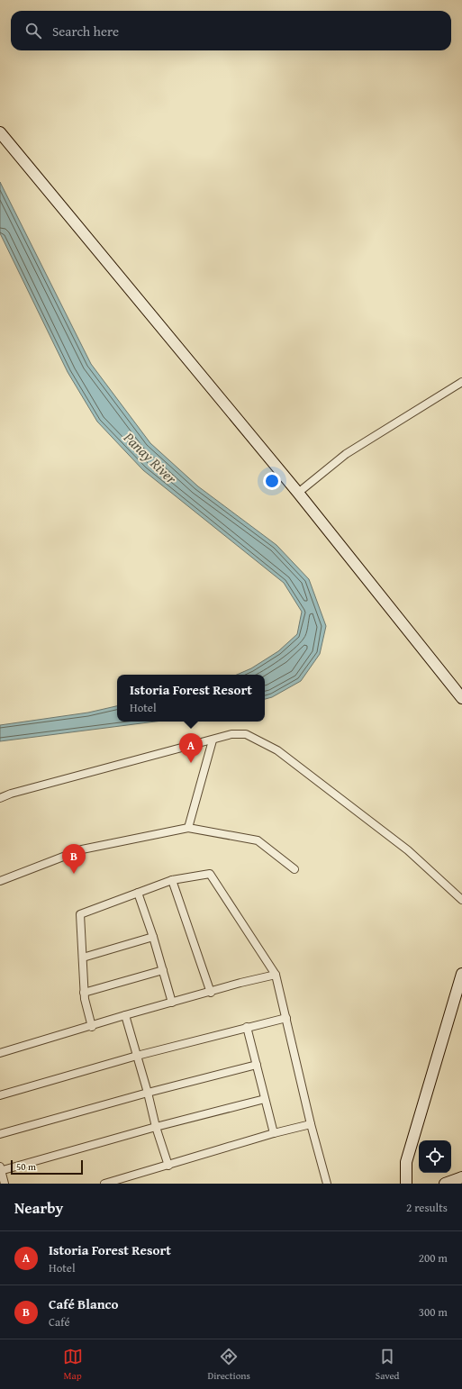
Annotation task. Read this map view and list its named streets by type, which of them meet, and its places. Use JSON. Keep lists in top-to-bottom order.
{
  "water": ["Panay River"],
  "scale_bar": "50 m",
  "page": {
    "search": "Search here",
    "popup": ["Istoria Forest Resort", "Hotel"],
    "pins": ["A", "B"],
    "scale": "50 m",
    "heading": ["Nearby", "2 results"],
    "list": [
      {
        "mark": "A",
        "name": "Istoria Forest Resort",
        "note": "Hotel",
        "value": "200 m"
      },
      {
        "mark": "B",
        "name": "Café Blanco",
        "note": "Café",
        "value": "300 m"
      }
    ],
    "nav": ["Map", "Directions", "Saved"]
  }
}
